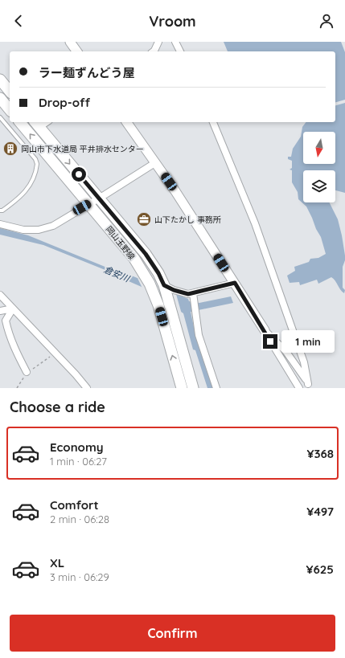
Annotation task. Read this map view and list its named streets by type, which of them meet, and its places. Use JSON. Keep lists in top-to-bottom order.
{
  "streets": {
    "main road": ["岡山玉野線"]
  },
  "water": ["倉安川"],
  "places": {
    "building": ["岡山市下水道局 平井排水センター"],
    "office": ["山下たかし 事務所"]
  },
  "north": "bottom",
  "page": {
    "header": "Vroom",
    "banner": ["ラー麺ずんどう屋", "Drop-off"],
    "bubble": "1 min",
    "heading": "Choose a ride",
    "list": [
      {
        "name": "Economy",
        "note": "1 min · 06:27",
        "value": "¥368"
      },
      {
        "name": "Comfort",
        "note": "2 min · 06:28",
        "value": "¥497"
      },
      {
        "name": "XL",
        "note": "3 min · 06:29",
        "value": "¥625"
      }
    ],
    "buttons": "Confirm"
  }
}
